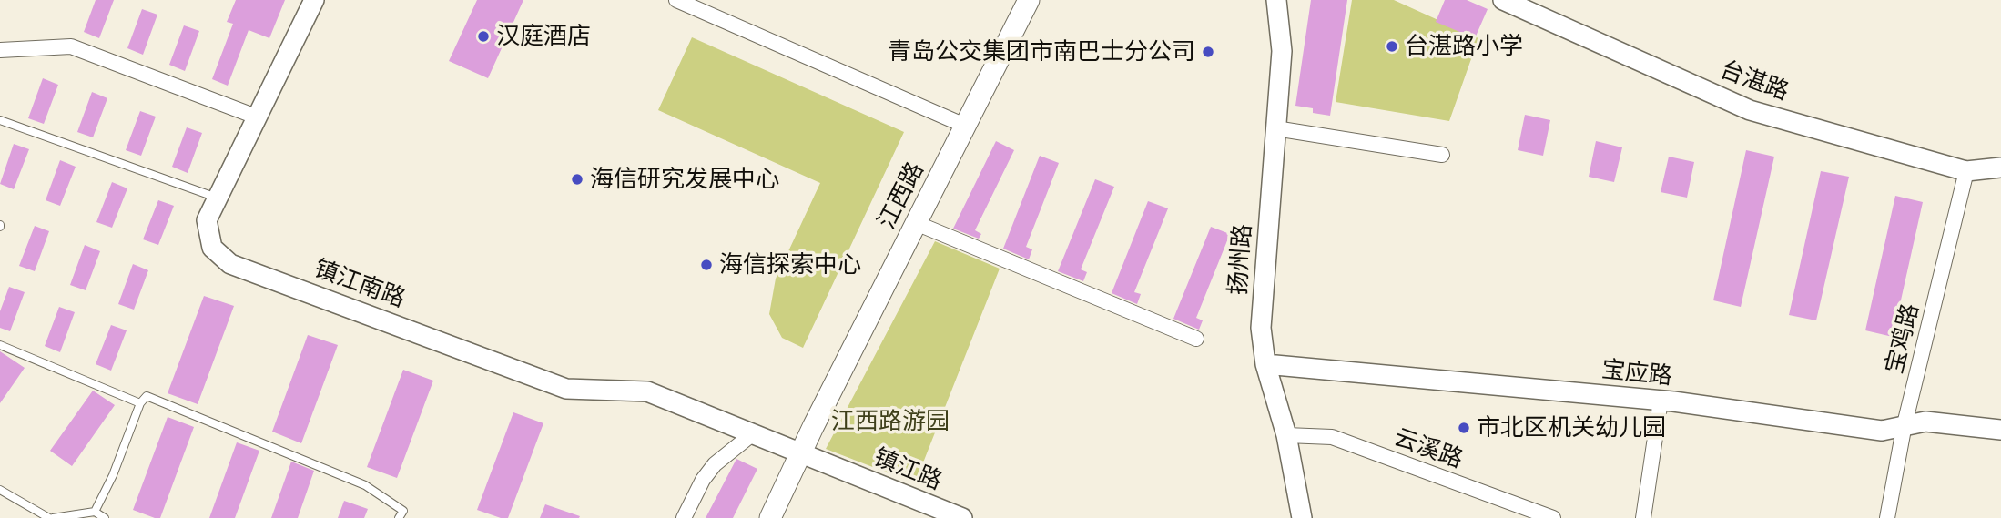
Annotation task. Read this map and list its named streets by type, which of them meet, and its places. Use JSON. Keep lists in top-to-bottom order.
{
  "streets": {
    "main road": ["江西路"],
    "street": [
      "台湛路",
      "扬州路",
      "镇江南路",
      "宝鸡路",
      "宝应路",
      "云溪路",
      "镇江路"
    ]
  },
  "crossings": [
    ["台湛路", "宝鸡路"],
    ["江西路", "镇江南路"],
    ["江西路", "镇江路"],
    ["扬州路", "宝应路"],
    ["扬州路", "云溪路"],
    ["镇江南路", "镇江路"],
    ["宝鸡路", "宝应路"]
  ],
  "parks": ["江西路游园"],
  "places": [
    "汉庭酒店",
    "台湛路小学",
    "青岛公交集团市南巴士分公司",
    "海信研究发展中心",
    "海信探索中心",
    "市北区机关幼儿园"
  ]
}
